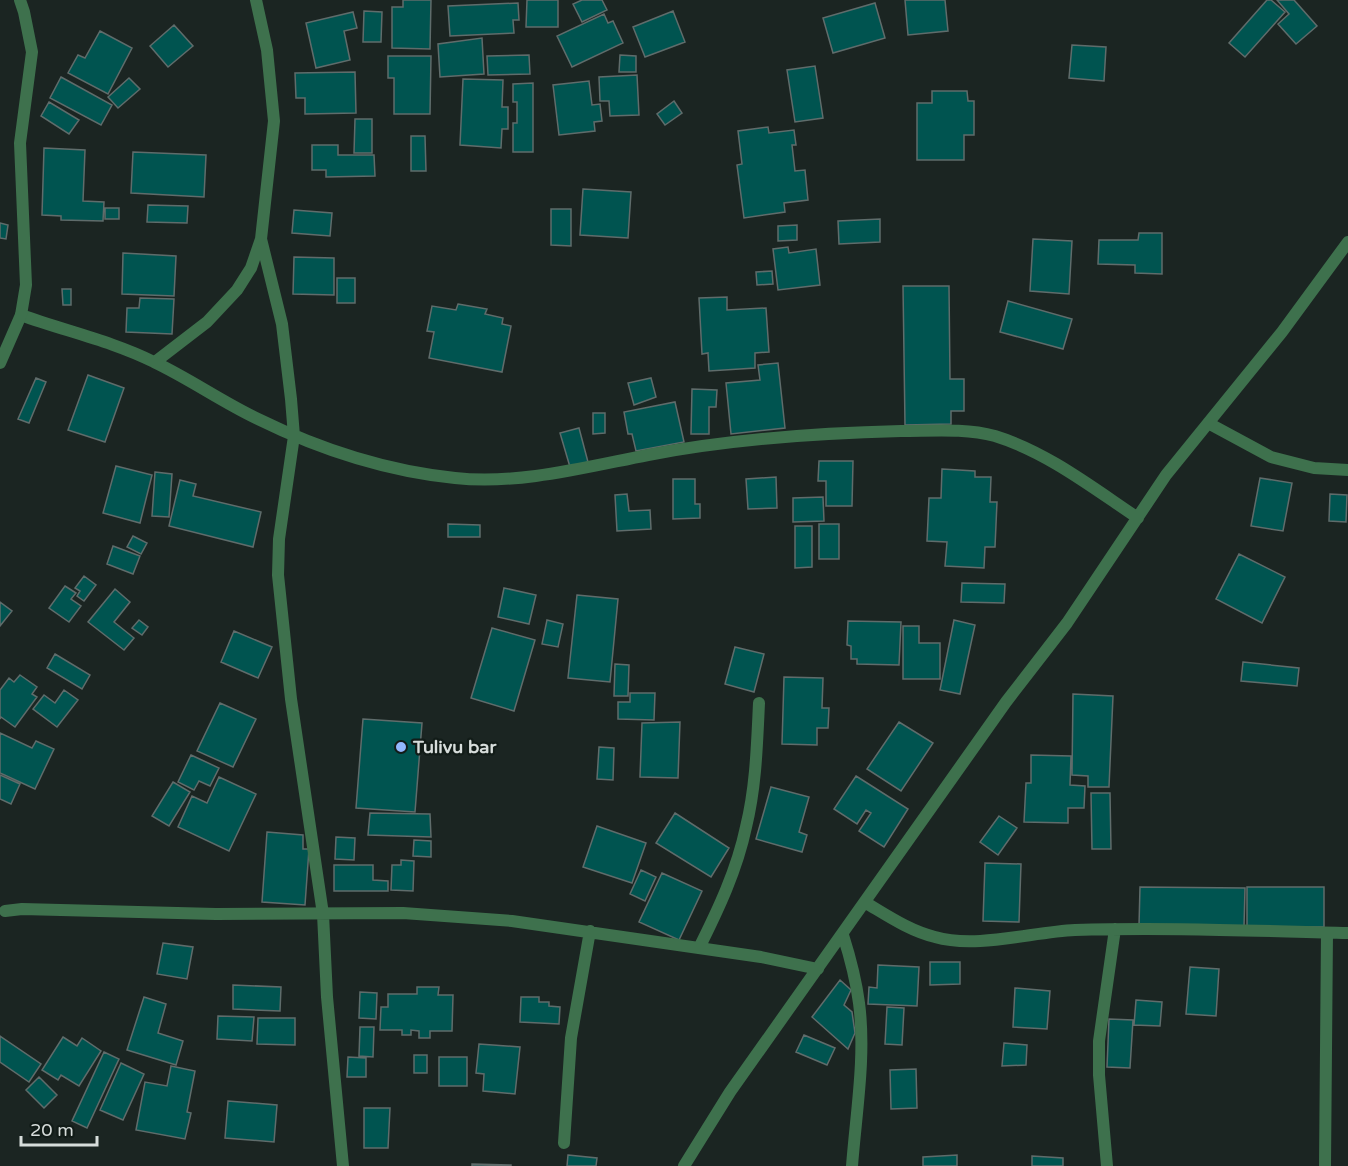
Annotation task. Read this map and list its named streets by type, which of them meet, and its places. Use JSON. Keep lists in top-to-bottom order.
{
  "places": ["Tulivu bar"],
  "scale_bar": "20 m"
}
